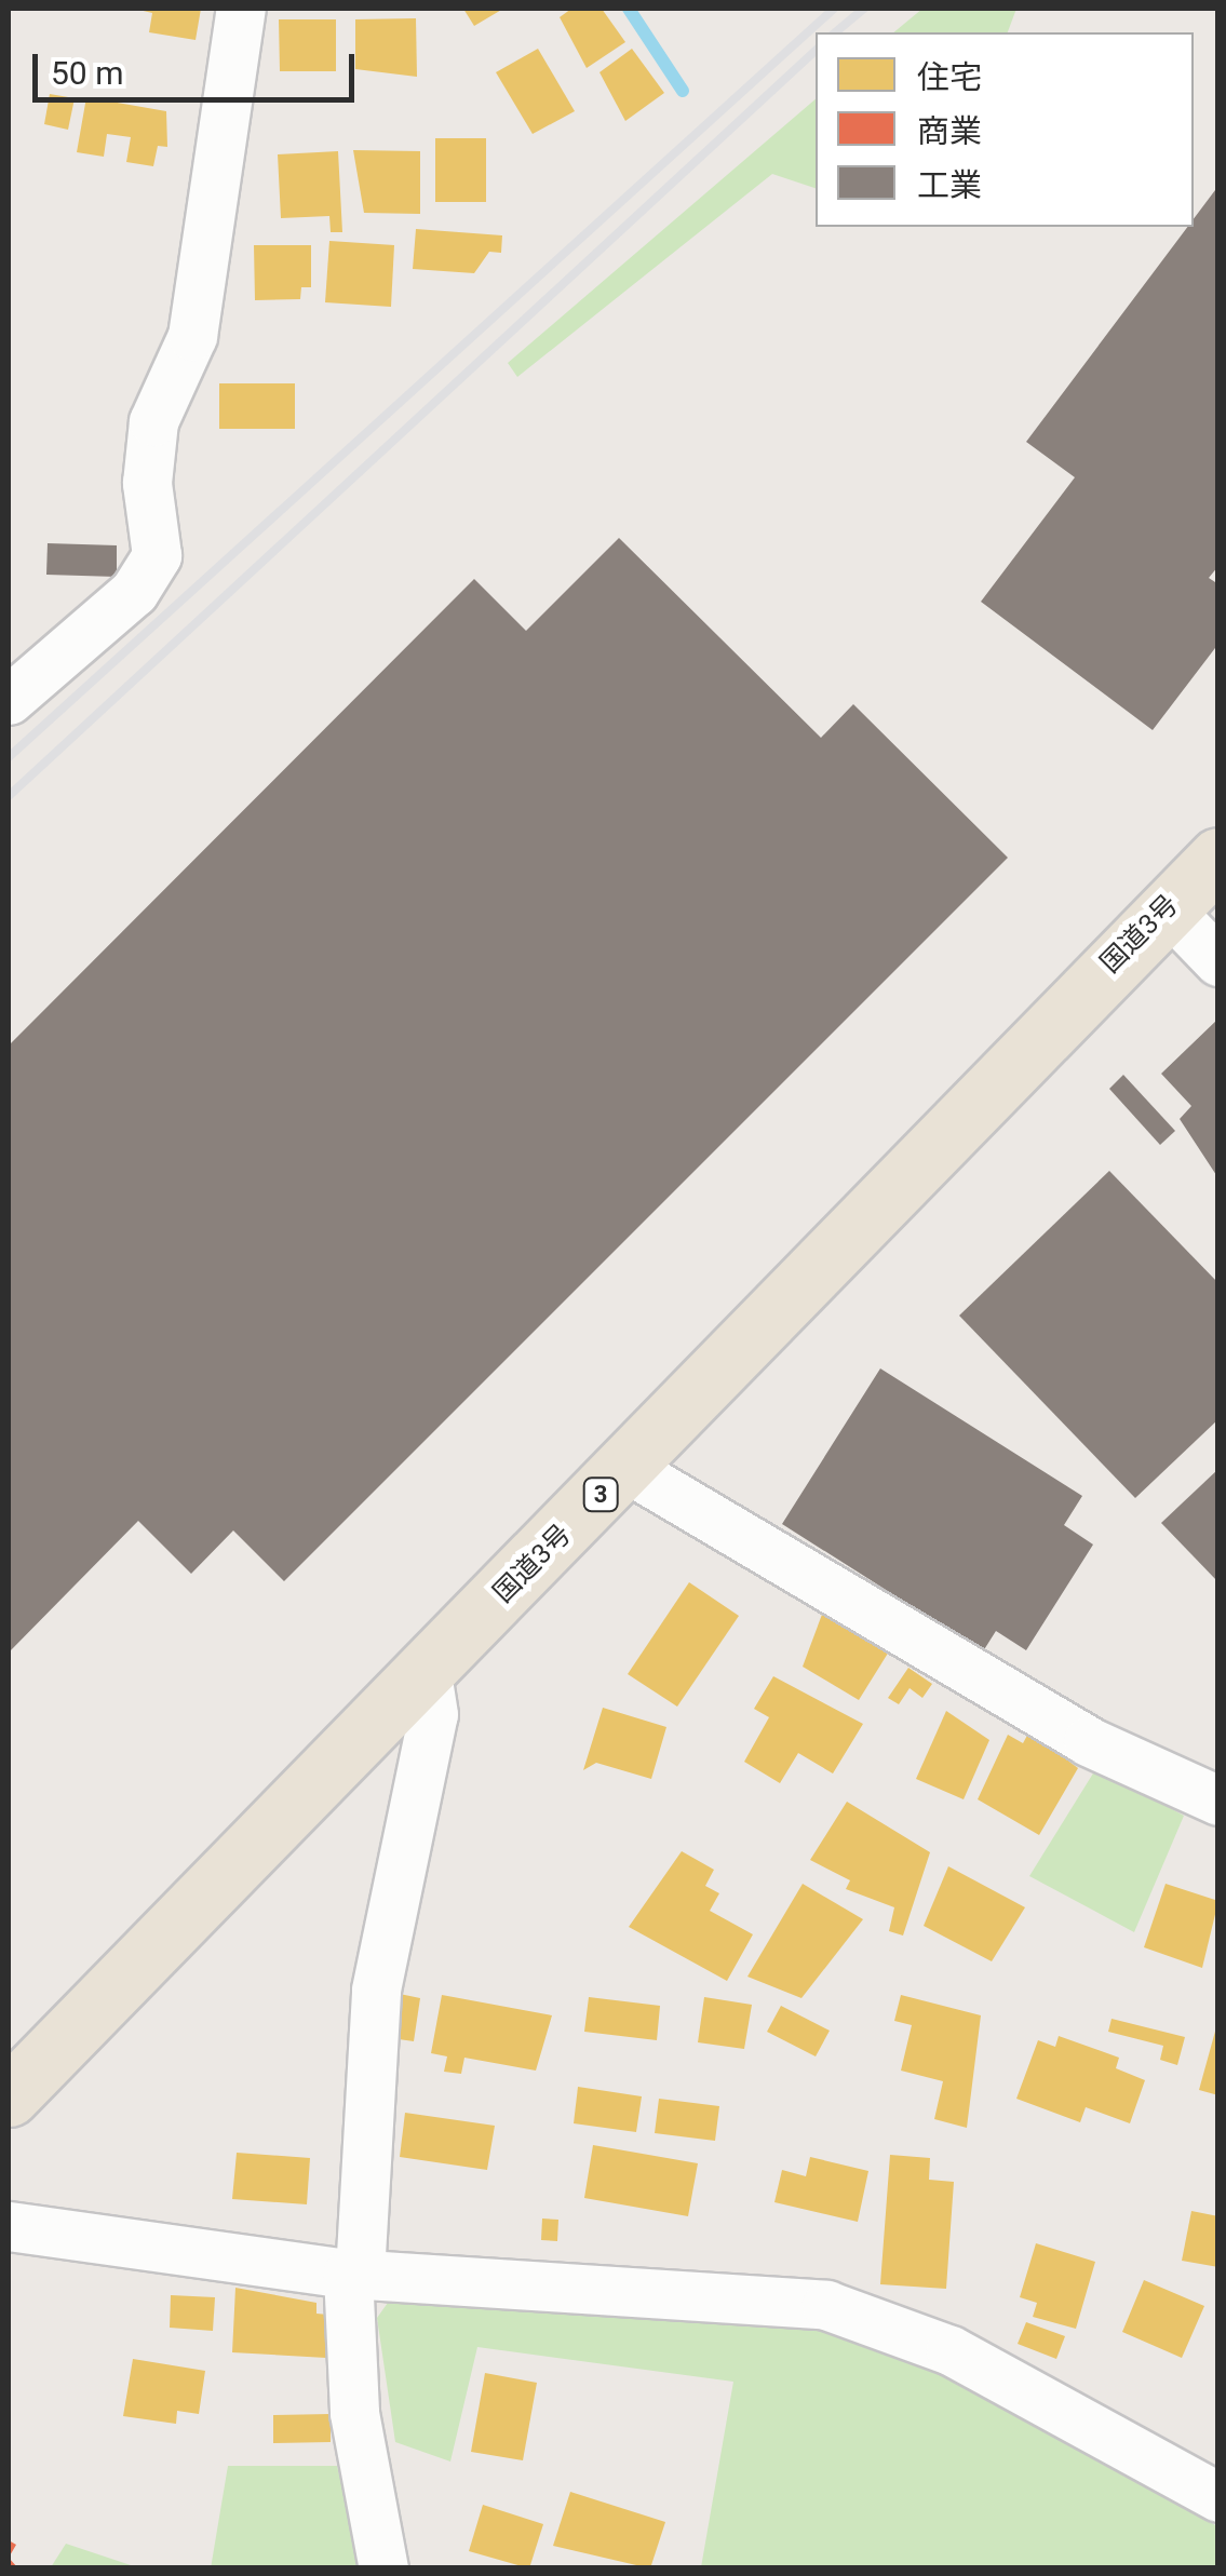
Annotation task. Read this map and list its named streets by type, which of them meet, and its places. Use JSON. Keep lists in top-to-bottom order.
{
  "streets": {
    "highway": ["国道3号", "3"]
  },
  "legend": ["住宅", "商業", "工業"],
  "scale_bar": "50 m"
}
